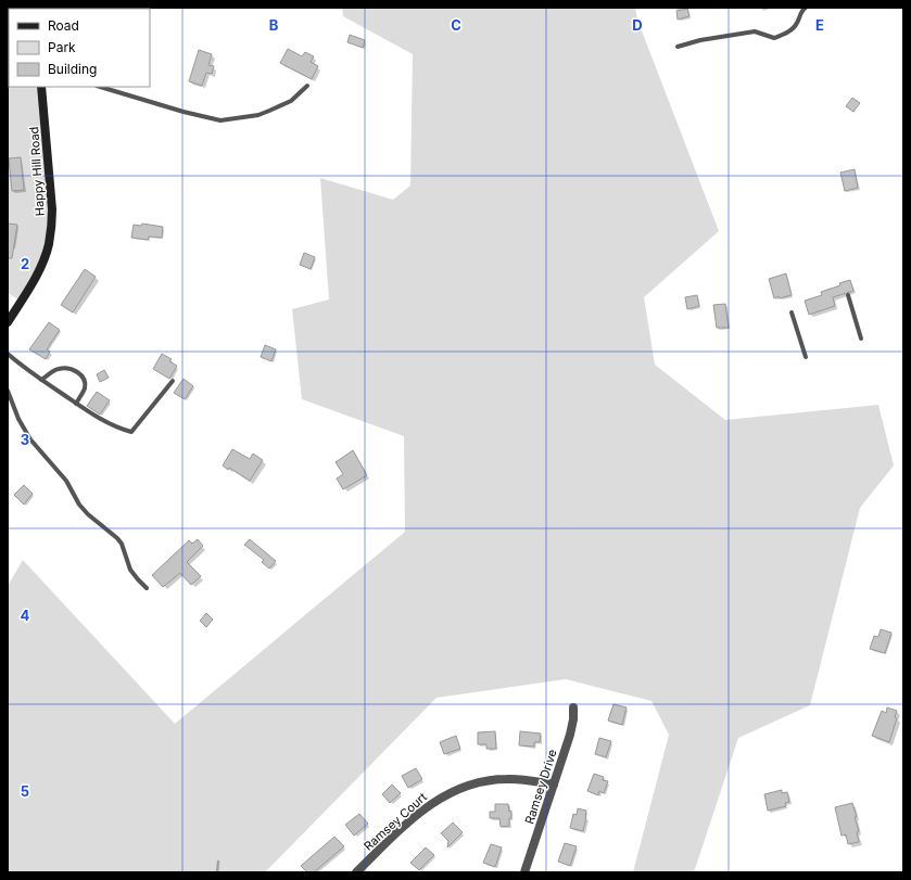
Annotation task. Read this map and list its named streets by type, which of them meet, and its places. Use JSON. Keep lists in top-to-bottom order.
{
  "streets": {
    "street": ["Happy Hill Road", "Ramsey Drive", "Ramsey Court"]
  },
  "crossings": [
    ["Ramsey Drive", "Ramsey Court"]
  ],
  "legend": ["Road", "Park", "Building"],
  "grid": {
    "columns": [
      "B",
      "C",
      "D",
      "E"
    ],
    "rows": [
      "2",
      "3",
      "4",
      "5"
    ]
  }
}
